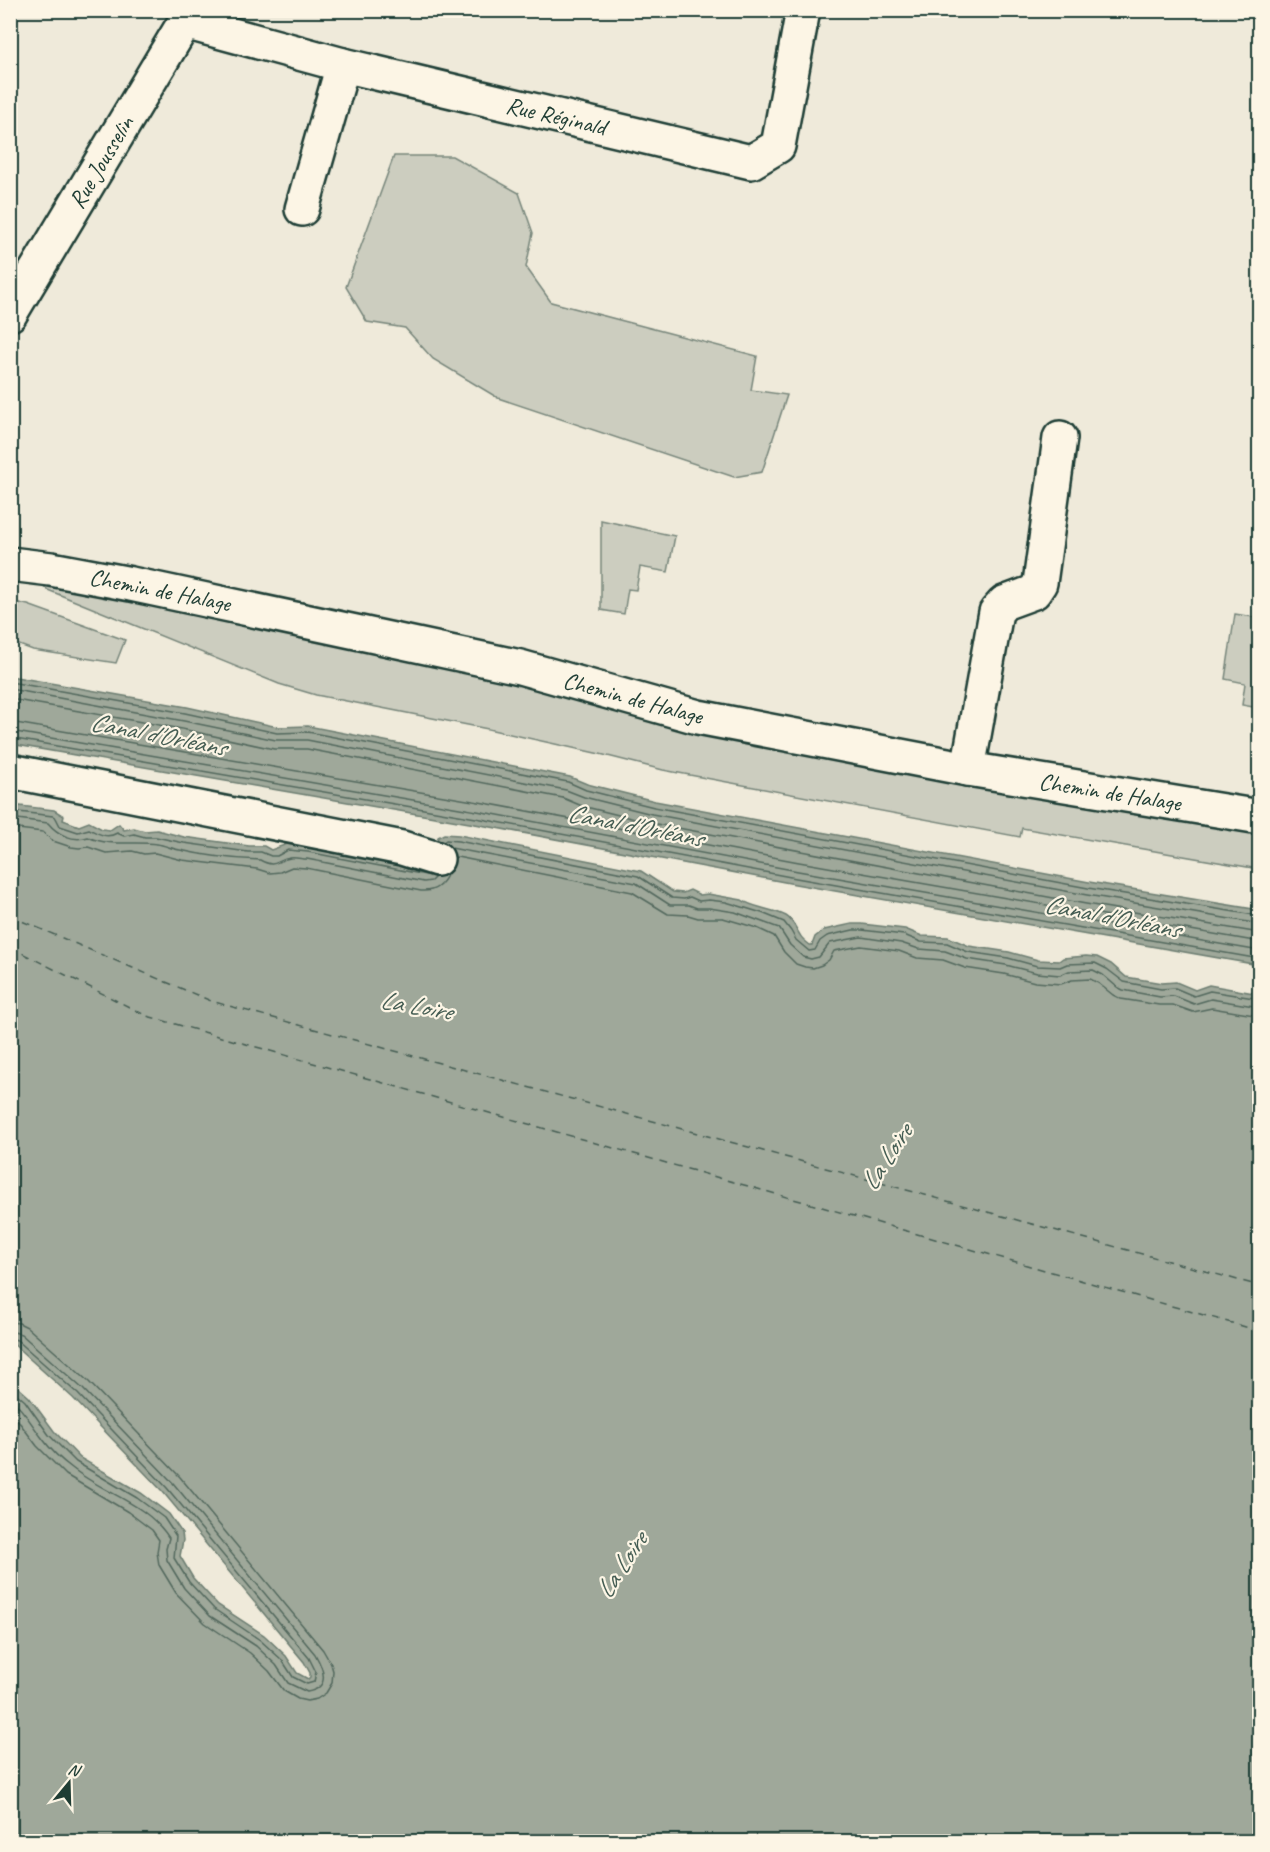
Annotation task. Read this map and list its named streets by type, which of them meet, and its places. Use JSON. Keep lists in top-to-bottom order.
{
  "streets": {
    "street": ["Rue Réginald", "Rue Jousselin", "Chemin de Halage"]
  },
  "crossings": [
    ["Rue Réginald", "Rue Jousselin"]
  ],
  "water": ["Canal d'Orléans", "La Loire"],
  "north": "top"
}
